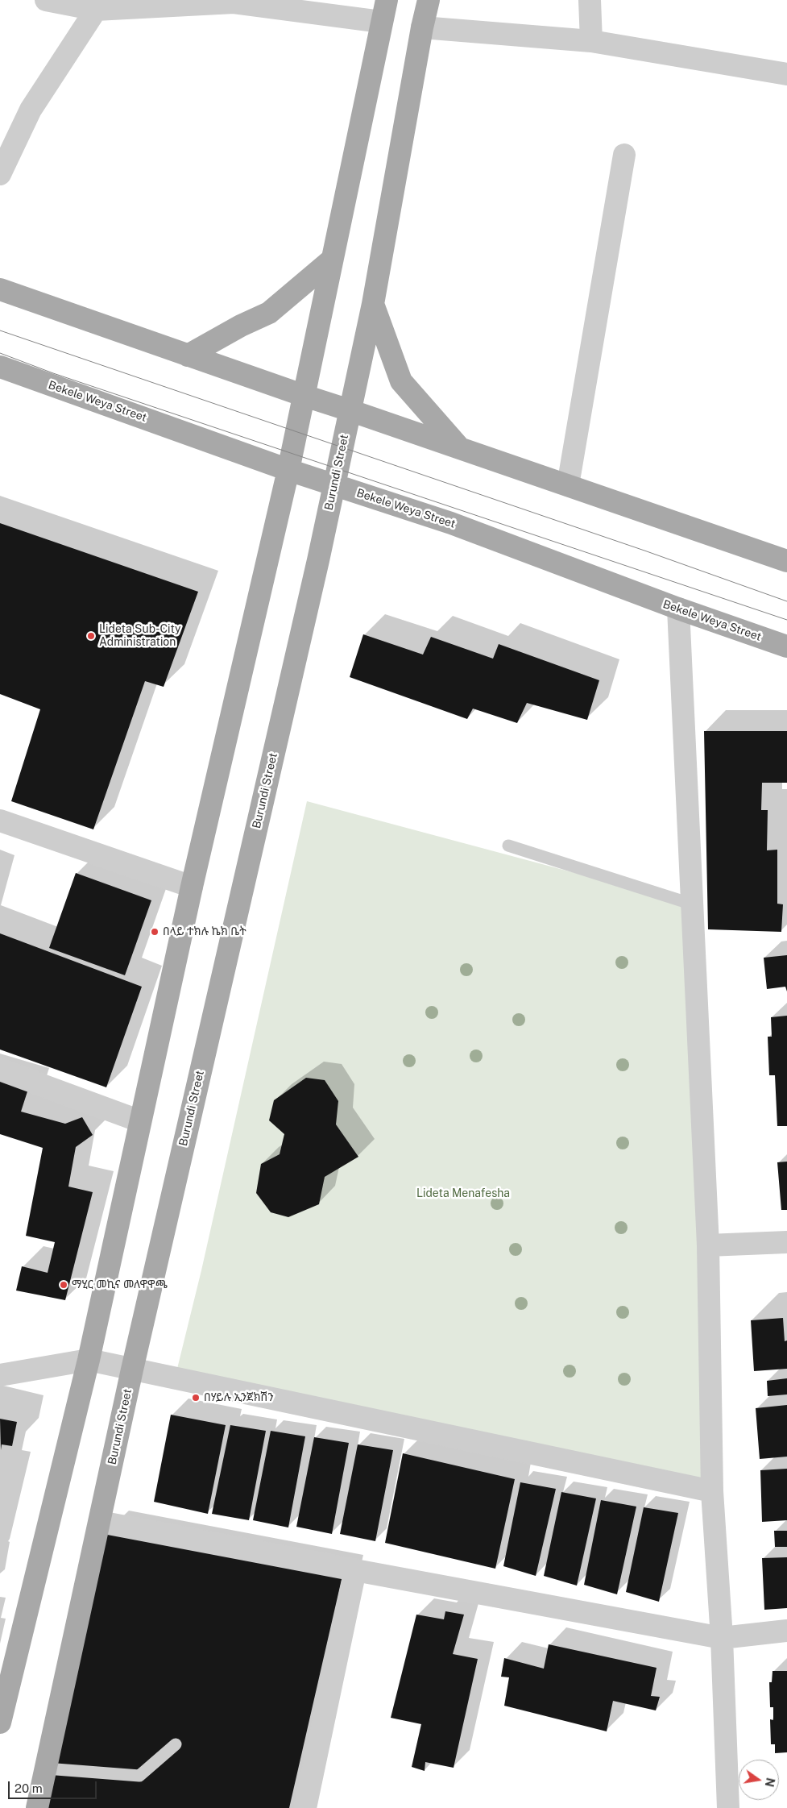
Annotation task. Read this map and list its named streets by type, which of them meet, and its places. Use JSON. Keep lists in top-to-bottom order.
{
  "streets": {
    "main road": ["Bekele Weya Street", "Burundi Street"]
  },
  "crossings": [
    ["Bekele Weya Street", "Burundi Street"]
  ],
  "parks": ["Lideta Menafesha"],
  "places": [
    "Lideta Sub-City Administration",
    "በላይ ተክሉ ኬክ ቤት",
    "ማሂር መኪና መለዋዋጫ",
    "በሃይሉ ኢንጀክሽን"
  ],
  "scale_bar": "20 m",
  "north": "right"
}
